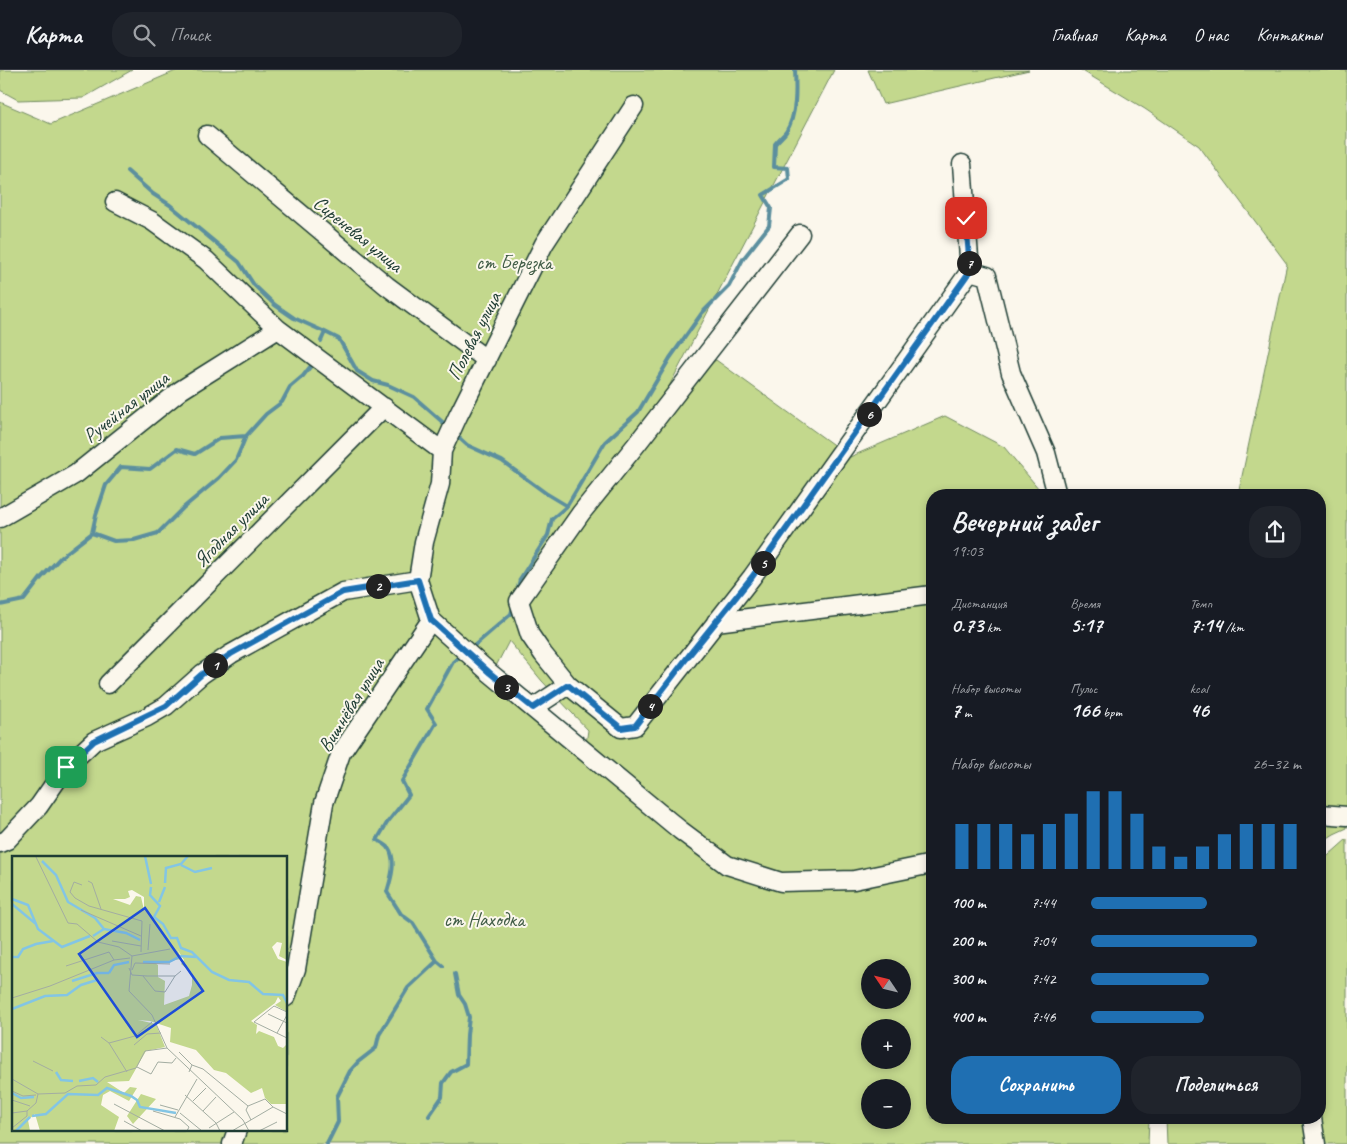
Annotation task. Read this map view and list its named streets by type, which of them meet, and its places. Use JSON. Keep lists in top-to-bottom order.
{
  "streets": {
    "street": [
      "Сиреневая улица",
      "Полевая улица",
      "Ручейная улица",
      "Ягодная улица",
      "Вишнёвая улица"
    ]
  },
  "crossings": [
    ["Сиреневая улица", "Полевая улица"]
  ],
  "parks": ["ст Березка", "ст Находка"],
  "north": "top left",
  "page": {
    "header": "Карта",
    "search": "Поиск",
    "nav": [
      "Главная",
      "Карта",
      "О нас",
      "Контакты"
    ],
    "pins": [
      "7",
      "6",
      "5",
      "2",
      "1",
      "3",
      "4"
    ],
    "heading": ["Вечерний забег", "19:03"],
    "stats": [
      ["Дистанция", "0.73 km"],
      ["Время", "5:17"],
      ["Темп", "7:14 /km"],
      ["Набор высоты", "7 m"],
      ["Пульс", "166 bpm"],
      ["kcal", "46"]
    ],
    "chart": ["Набор высоты", "26–32 m"],
    "list": [
      {
        "name": "100 m",
        "note": "7:44"
      },
      {
        "name": "200 m",
        "note": "7:04"
      },
      {
        "name": "300 m",
        "note": "7:42"
      },
      {
        "name": "400 m",
        "note": "7:46"
      }
    ],
    "map_buttons": ["+", "−"],
    "buttons": ["Сохранить", "Поделиться"]
  }
}
